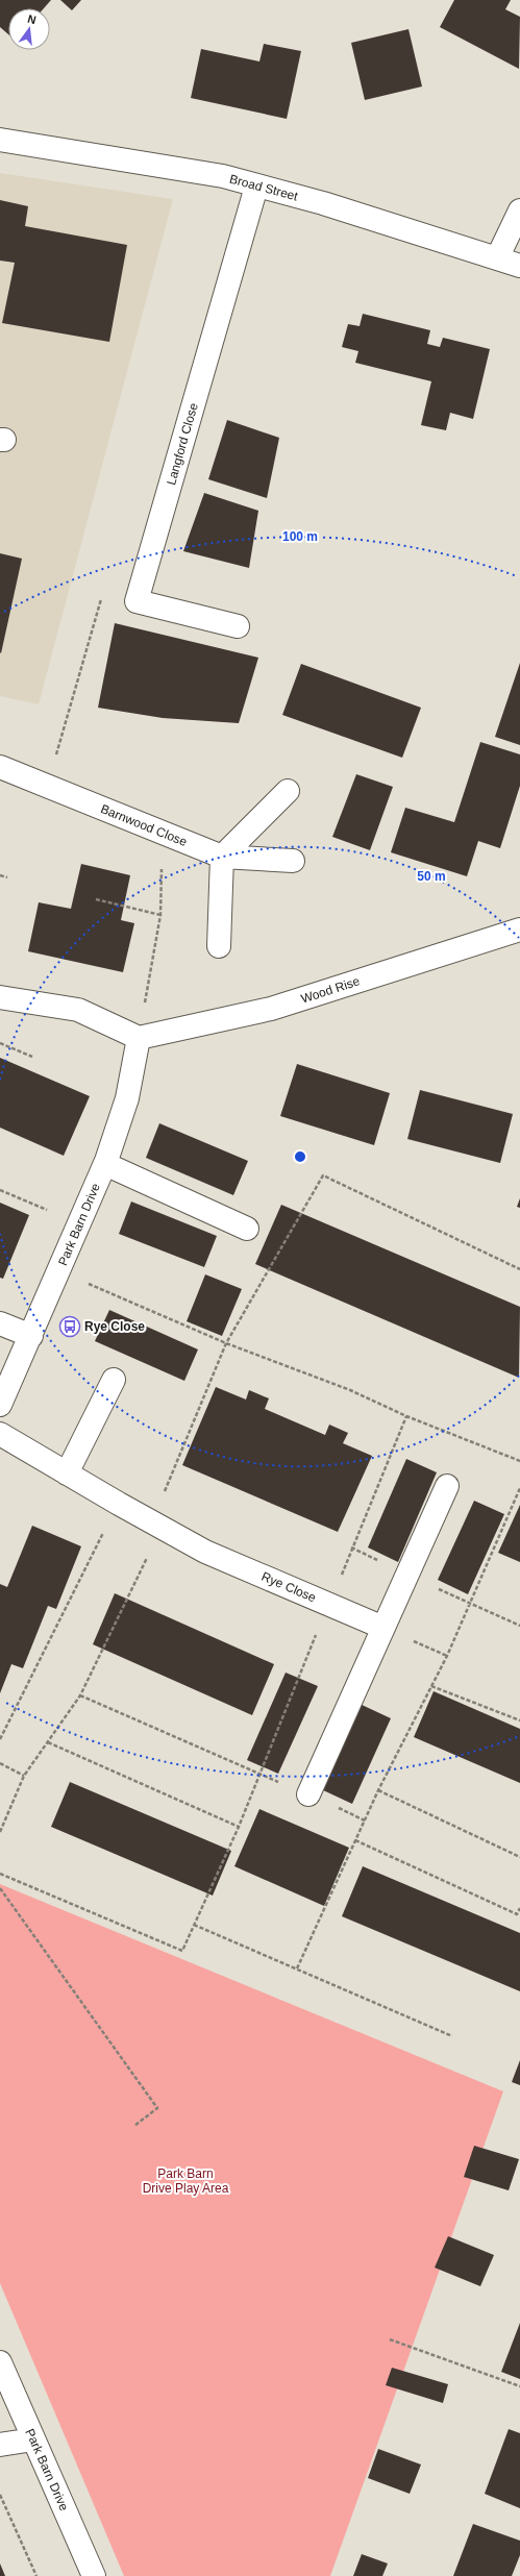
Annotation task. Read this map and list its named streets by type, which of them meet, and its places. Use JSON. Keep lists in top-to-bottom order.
{
  "streets": {
    "street": [
      "Broad Street",
      "Langford Close",
      "Barnwood Close",
      "Wood Rise",
      "Park Barn Drive",
      "Rye Close"
    ]
  },
  "crossings": [
    ["Broad Street", "Langford Close"],
    ["Wood Rise", "Park Barn Drive"]
  ],
  "parks": ["Park Barn Drive Play Area"],
  "places": {
    "bus stop": ["Rye Close"]
  },
  "north": "top",
  "rings": ["100 m", "50 m"]
}
